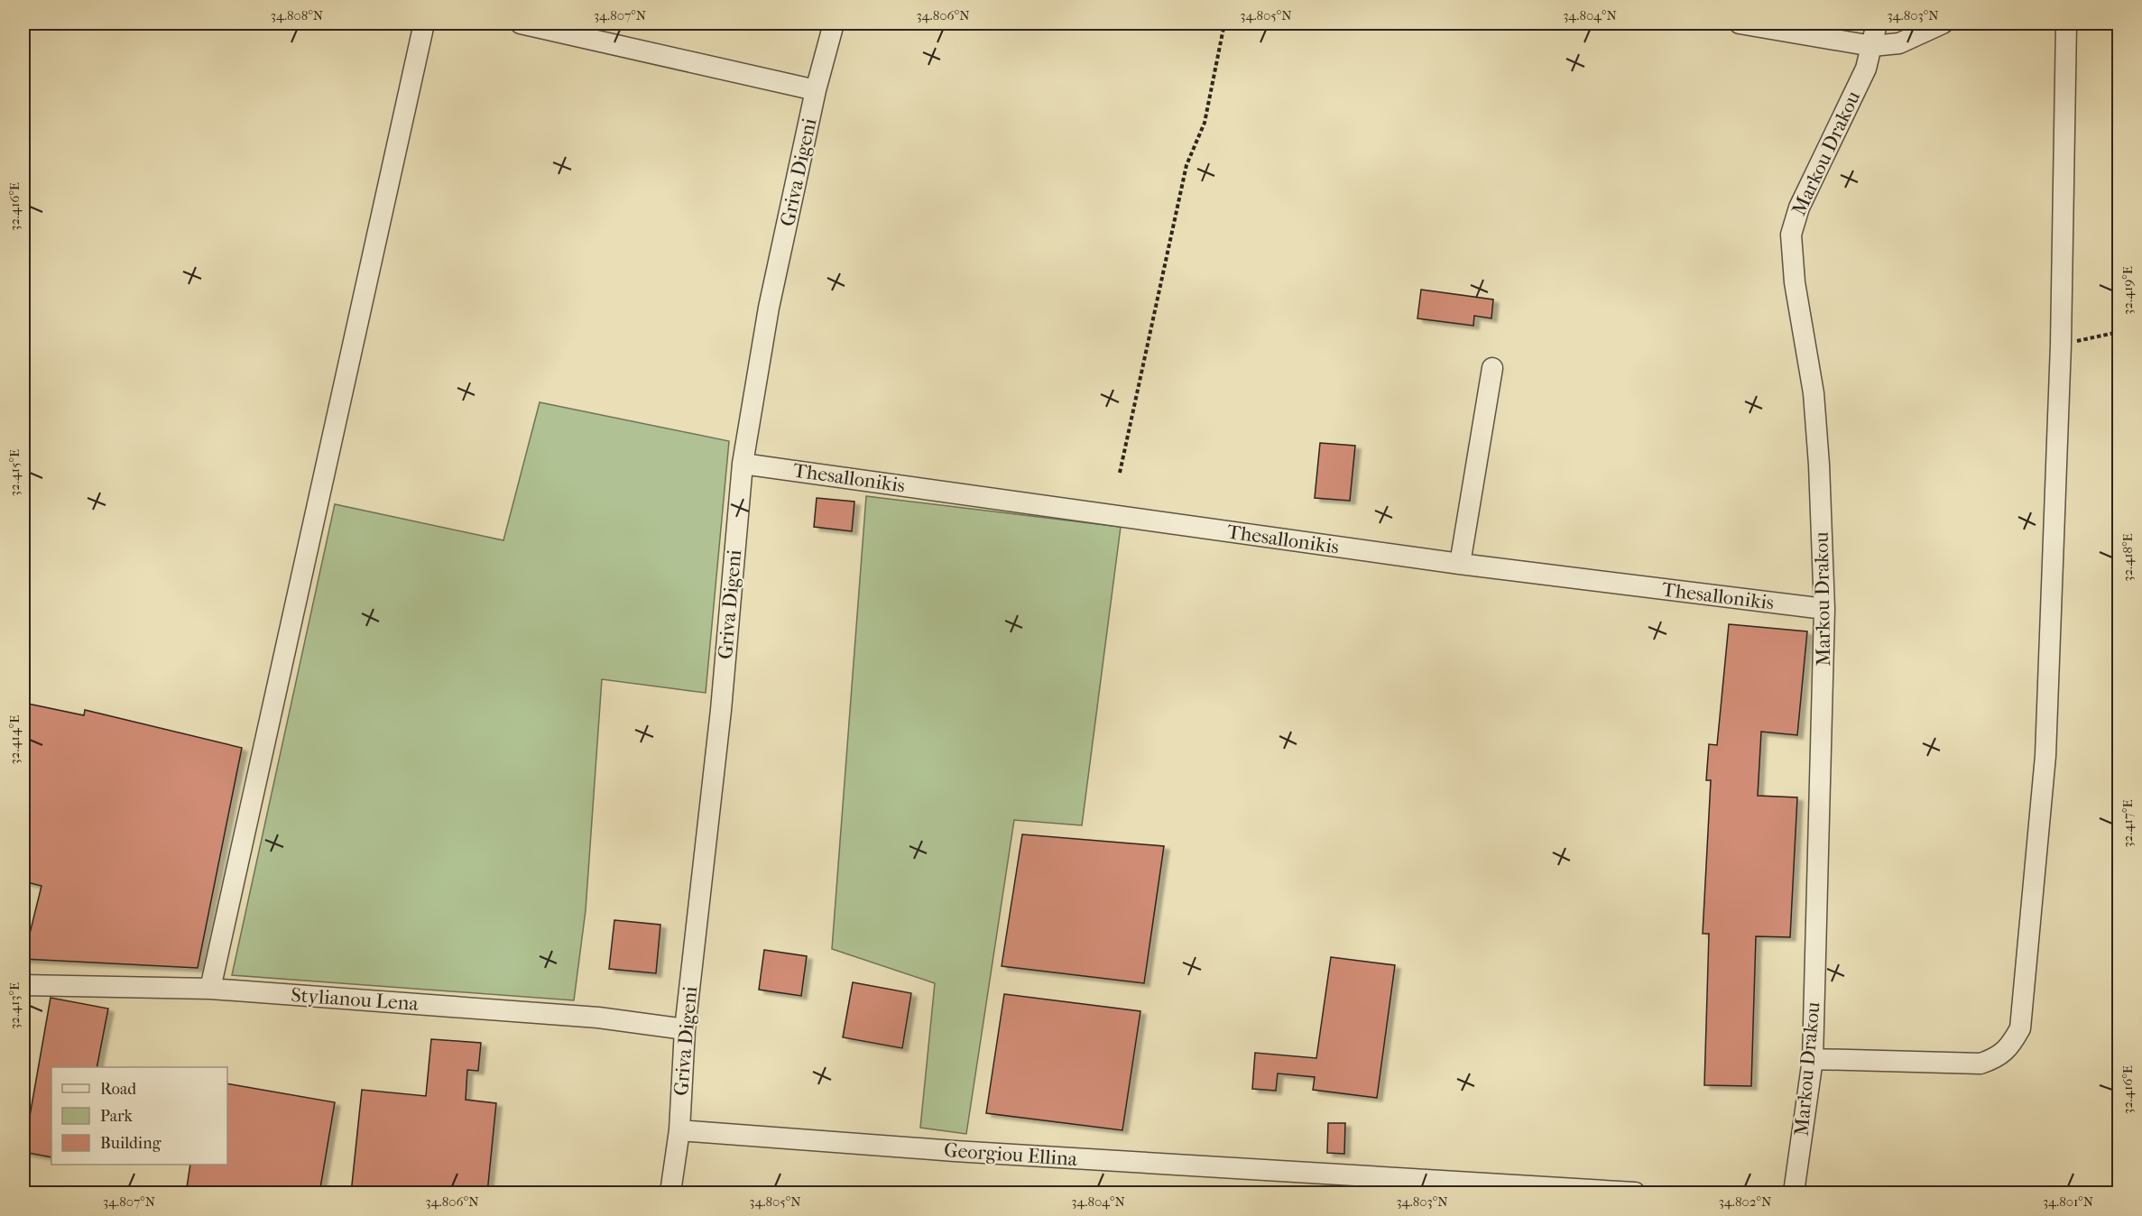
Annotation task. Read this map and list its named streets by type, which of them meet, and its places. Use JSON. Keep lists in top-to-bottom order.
{
  "streets": {
    "street": [
      "Markou Drakou",
      "Griva Digeni",
      "Thesallonikis",
      "Stylianou Lena",
      "Georgiou Ellina"
    ]
  },
  "crossings": [
    ["Markou Drakou", "Thesallonikis"],
    ["Griva Digeni", "Thesallonikis"],
    ["Griva Digeni", "Stylianou Lena"],
    ["Griva Digeni", "Georgiou Ellina"]
  ],
  "legend": ["Road", "Park", "Building"],
  "coordinates": [
    "34.808°N",
    "34.807°N",
    "34.806°N",
    "34.805°N",
    "34.804°N",
    "34.803°N",
    "32.416°E",
    "32.419°E",
    "32.415°E",
    "32.418°E",
    "32.414°E",
    "32.417°E",
    "32.413°E",
    "34.802°N",
    "34.801°N"
  ]
}
